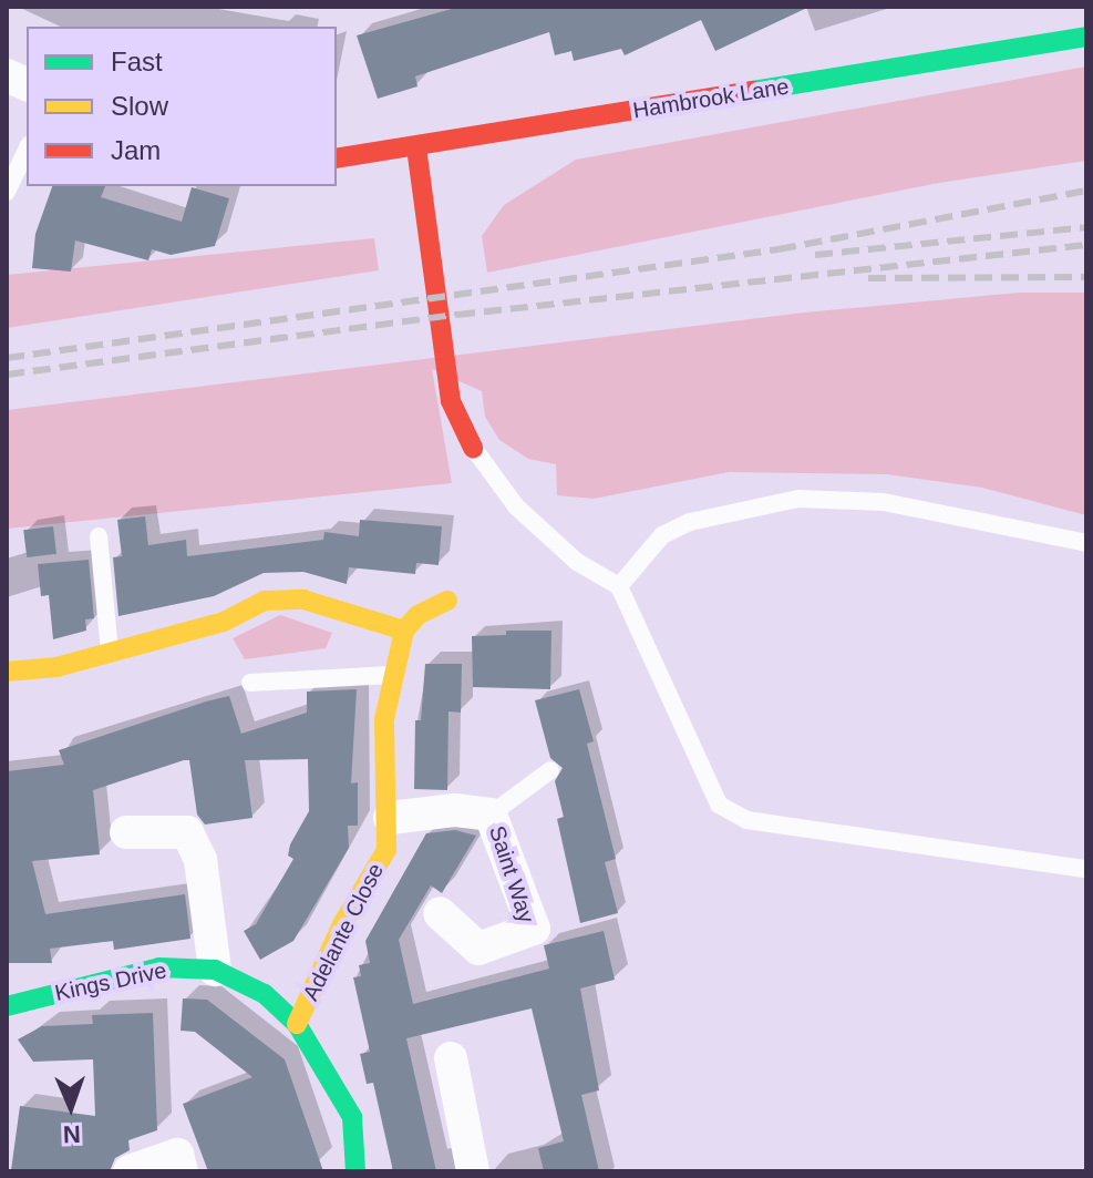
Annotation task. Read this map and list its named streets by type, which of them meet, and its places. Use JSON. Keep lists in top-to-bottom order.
{
  "streets": {
    "street": [
      "Hambrook Lane",
      "Saint Way",
      "Adelante Close",
      "Kings Drive"
    ]
  },
  "crossings": [
    ["Saint Way", "Adelante Close"],
    ["Adelante Close", "Kings Drive"]
  ],
  "legend": ["Fast", "Slow", "Jam"],
  "north": "bottom"
}
